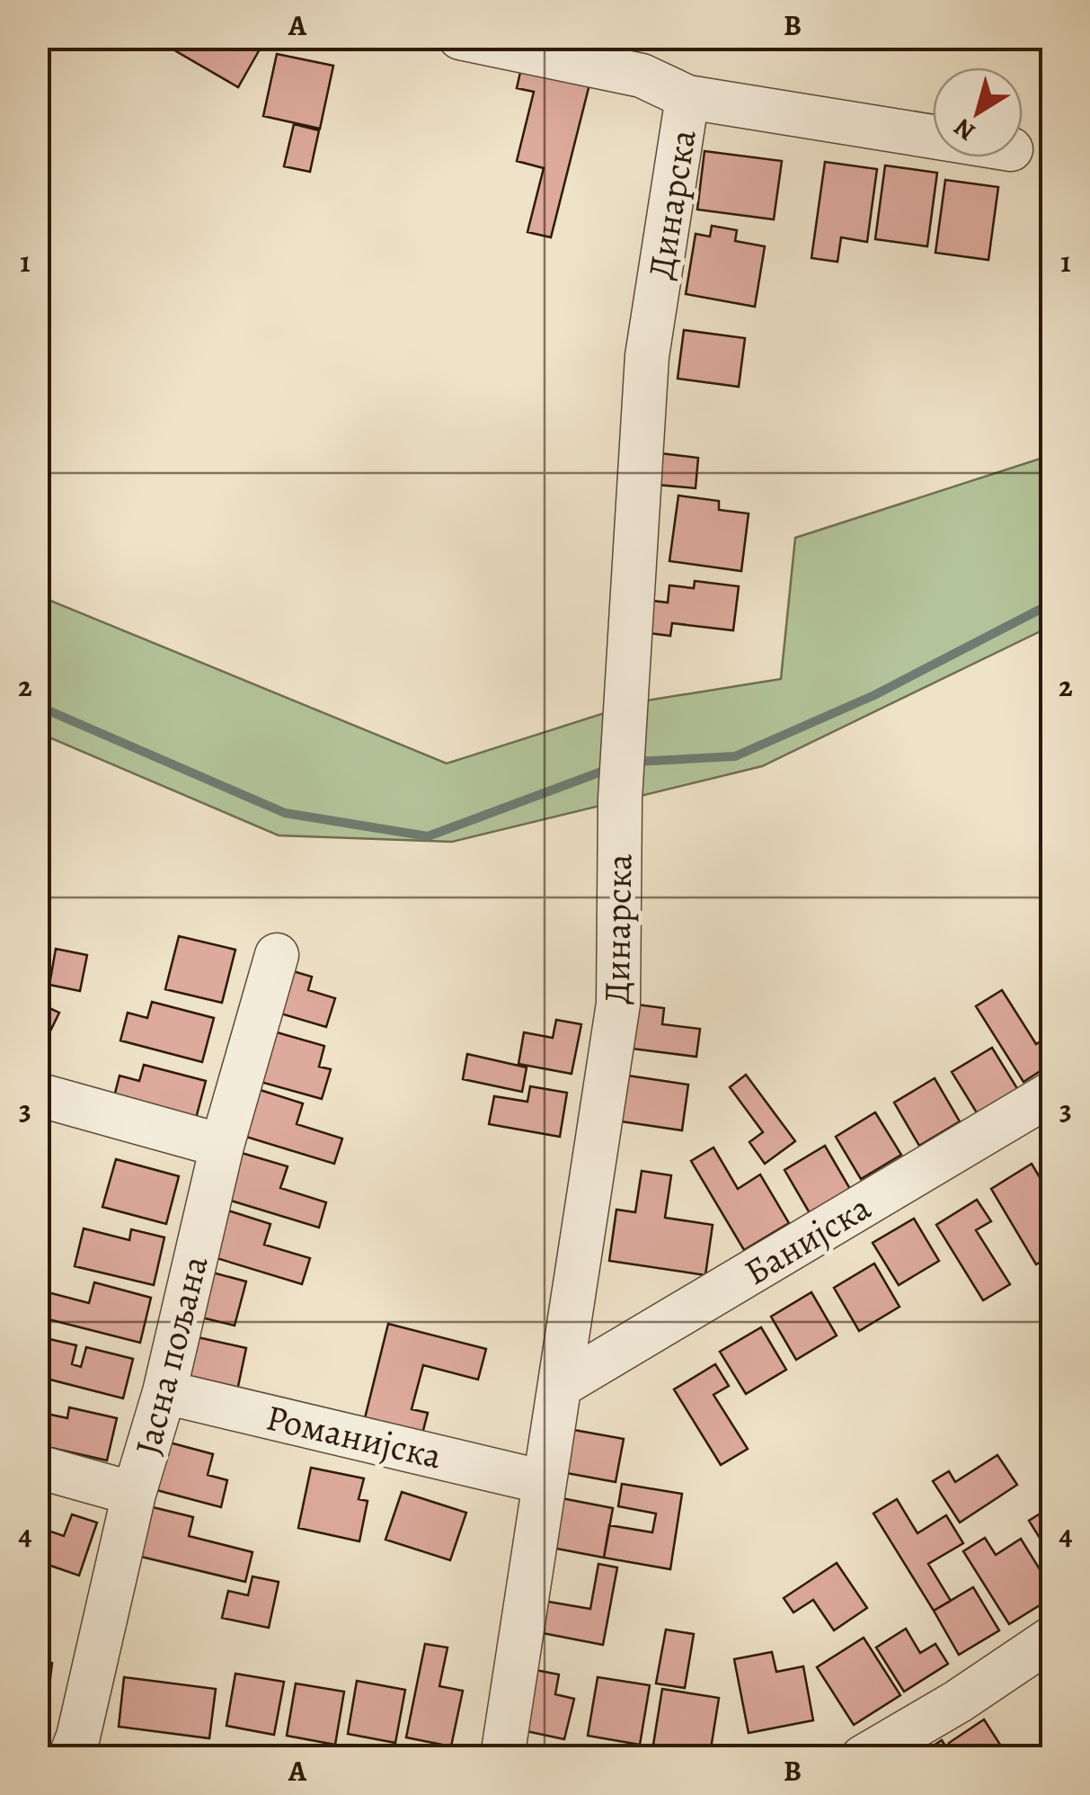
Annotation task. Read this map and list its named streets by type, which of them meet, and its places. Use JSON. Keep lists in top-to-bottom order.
{
  "streets": {
    "street": [
      "Динарска",
      "Банијска",
      "Јасна пољана",
      "Романијска"
    ]
  },
  "crossings": [
    ["Динарска", "Банијска"],
    ["Динарска", "Романијска"],
    ["Јасна пољана", "Романијска"]
  ],
  "north": "bottom left",
  "grid": {
    "columns": ["A", "B"],
    "rows": [
      "1",
      "2",
      "3",
      "4"
    ]
  }
}
